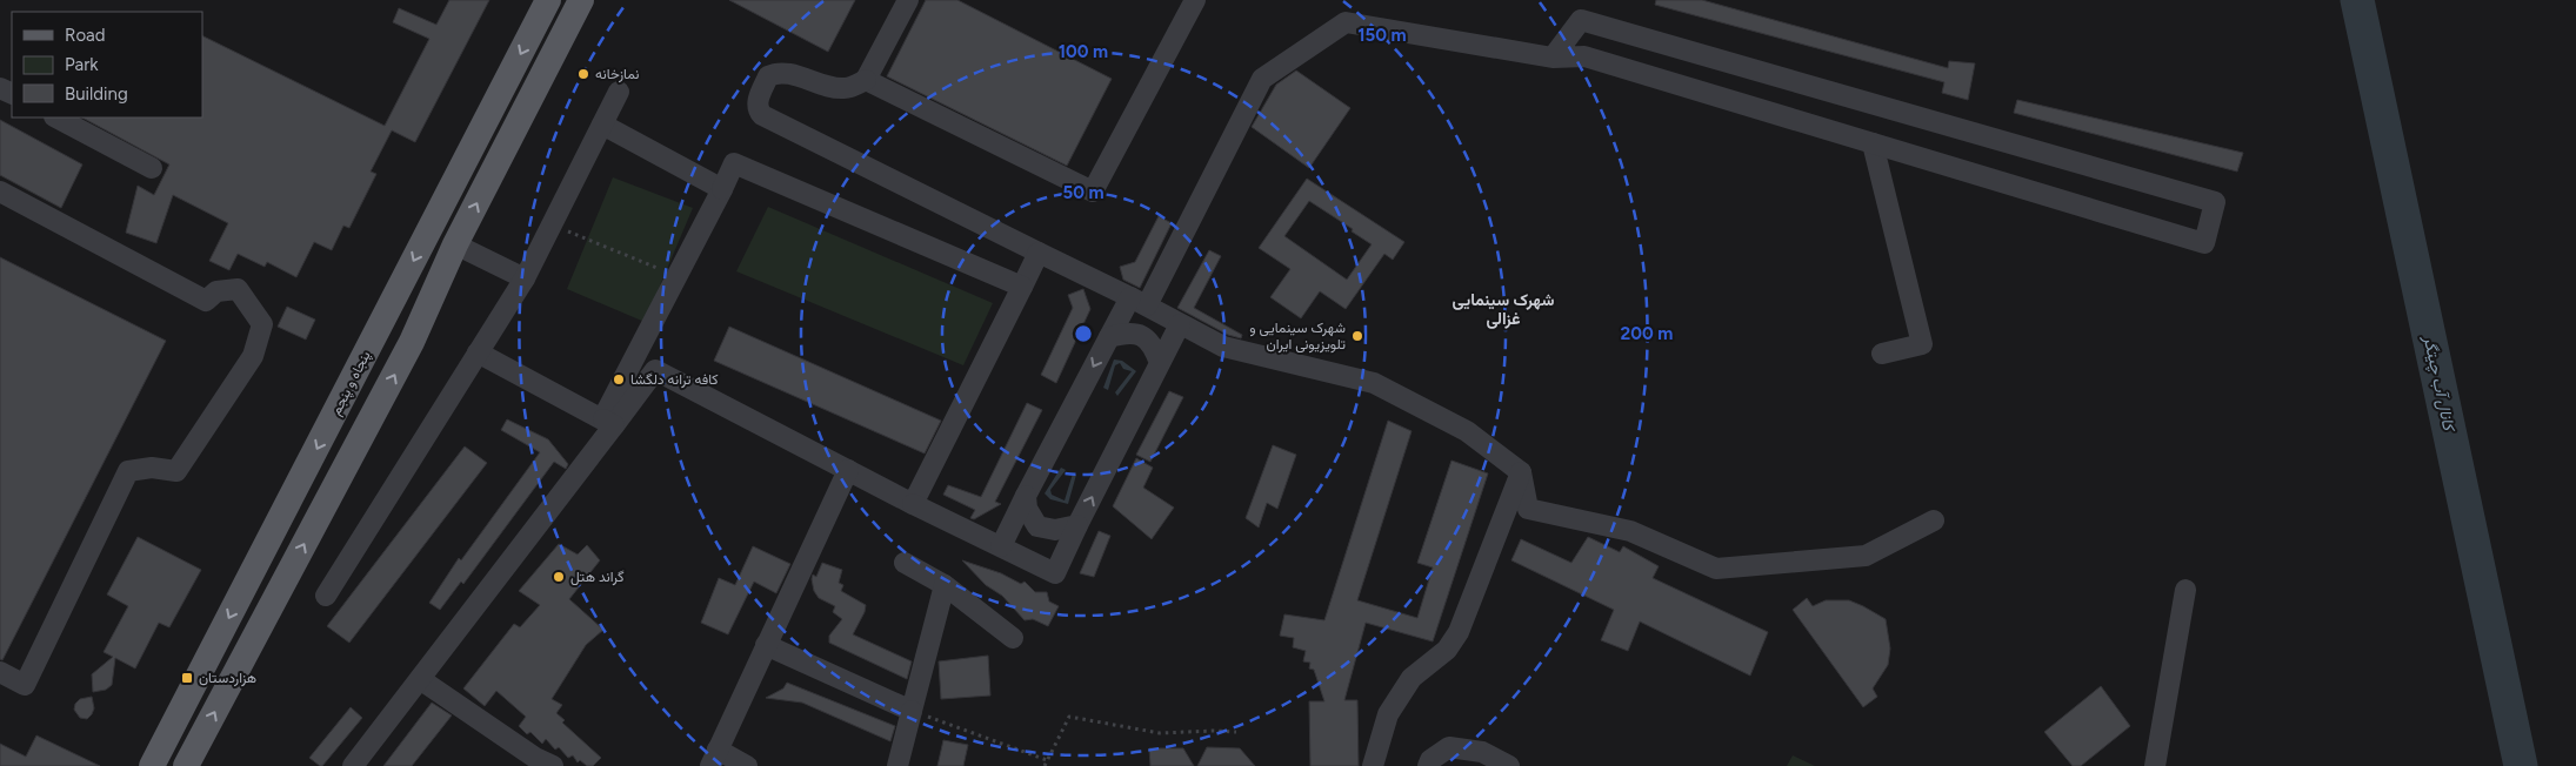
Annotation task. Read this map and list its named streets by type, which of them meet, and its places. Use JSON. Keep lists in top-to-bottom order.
{
  "streets": {
    "main road": ["پنجاه و پنجم"]
  },
  "districts": ["شهرک سینمایی غزالی"],
  "water": ["کانال آب چیتگر"],
  "places": {
    "other": [
      "نمازخانه",
      "شهرک سینمایی و تلویزیونی ایران",
      "کافه ترانه دلگشا",
      "گراند هتل"
    ],
    "transit": ["هزاردستان"]
  },
  "legend": ["Road", "Park", "Building"],
  "rings": [
    "150 m",
    "100 m",
    "50 m",
    "200 m"
  ]
}
